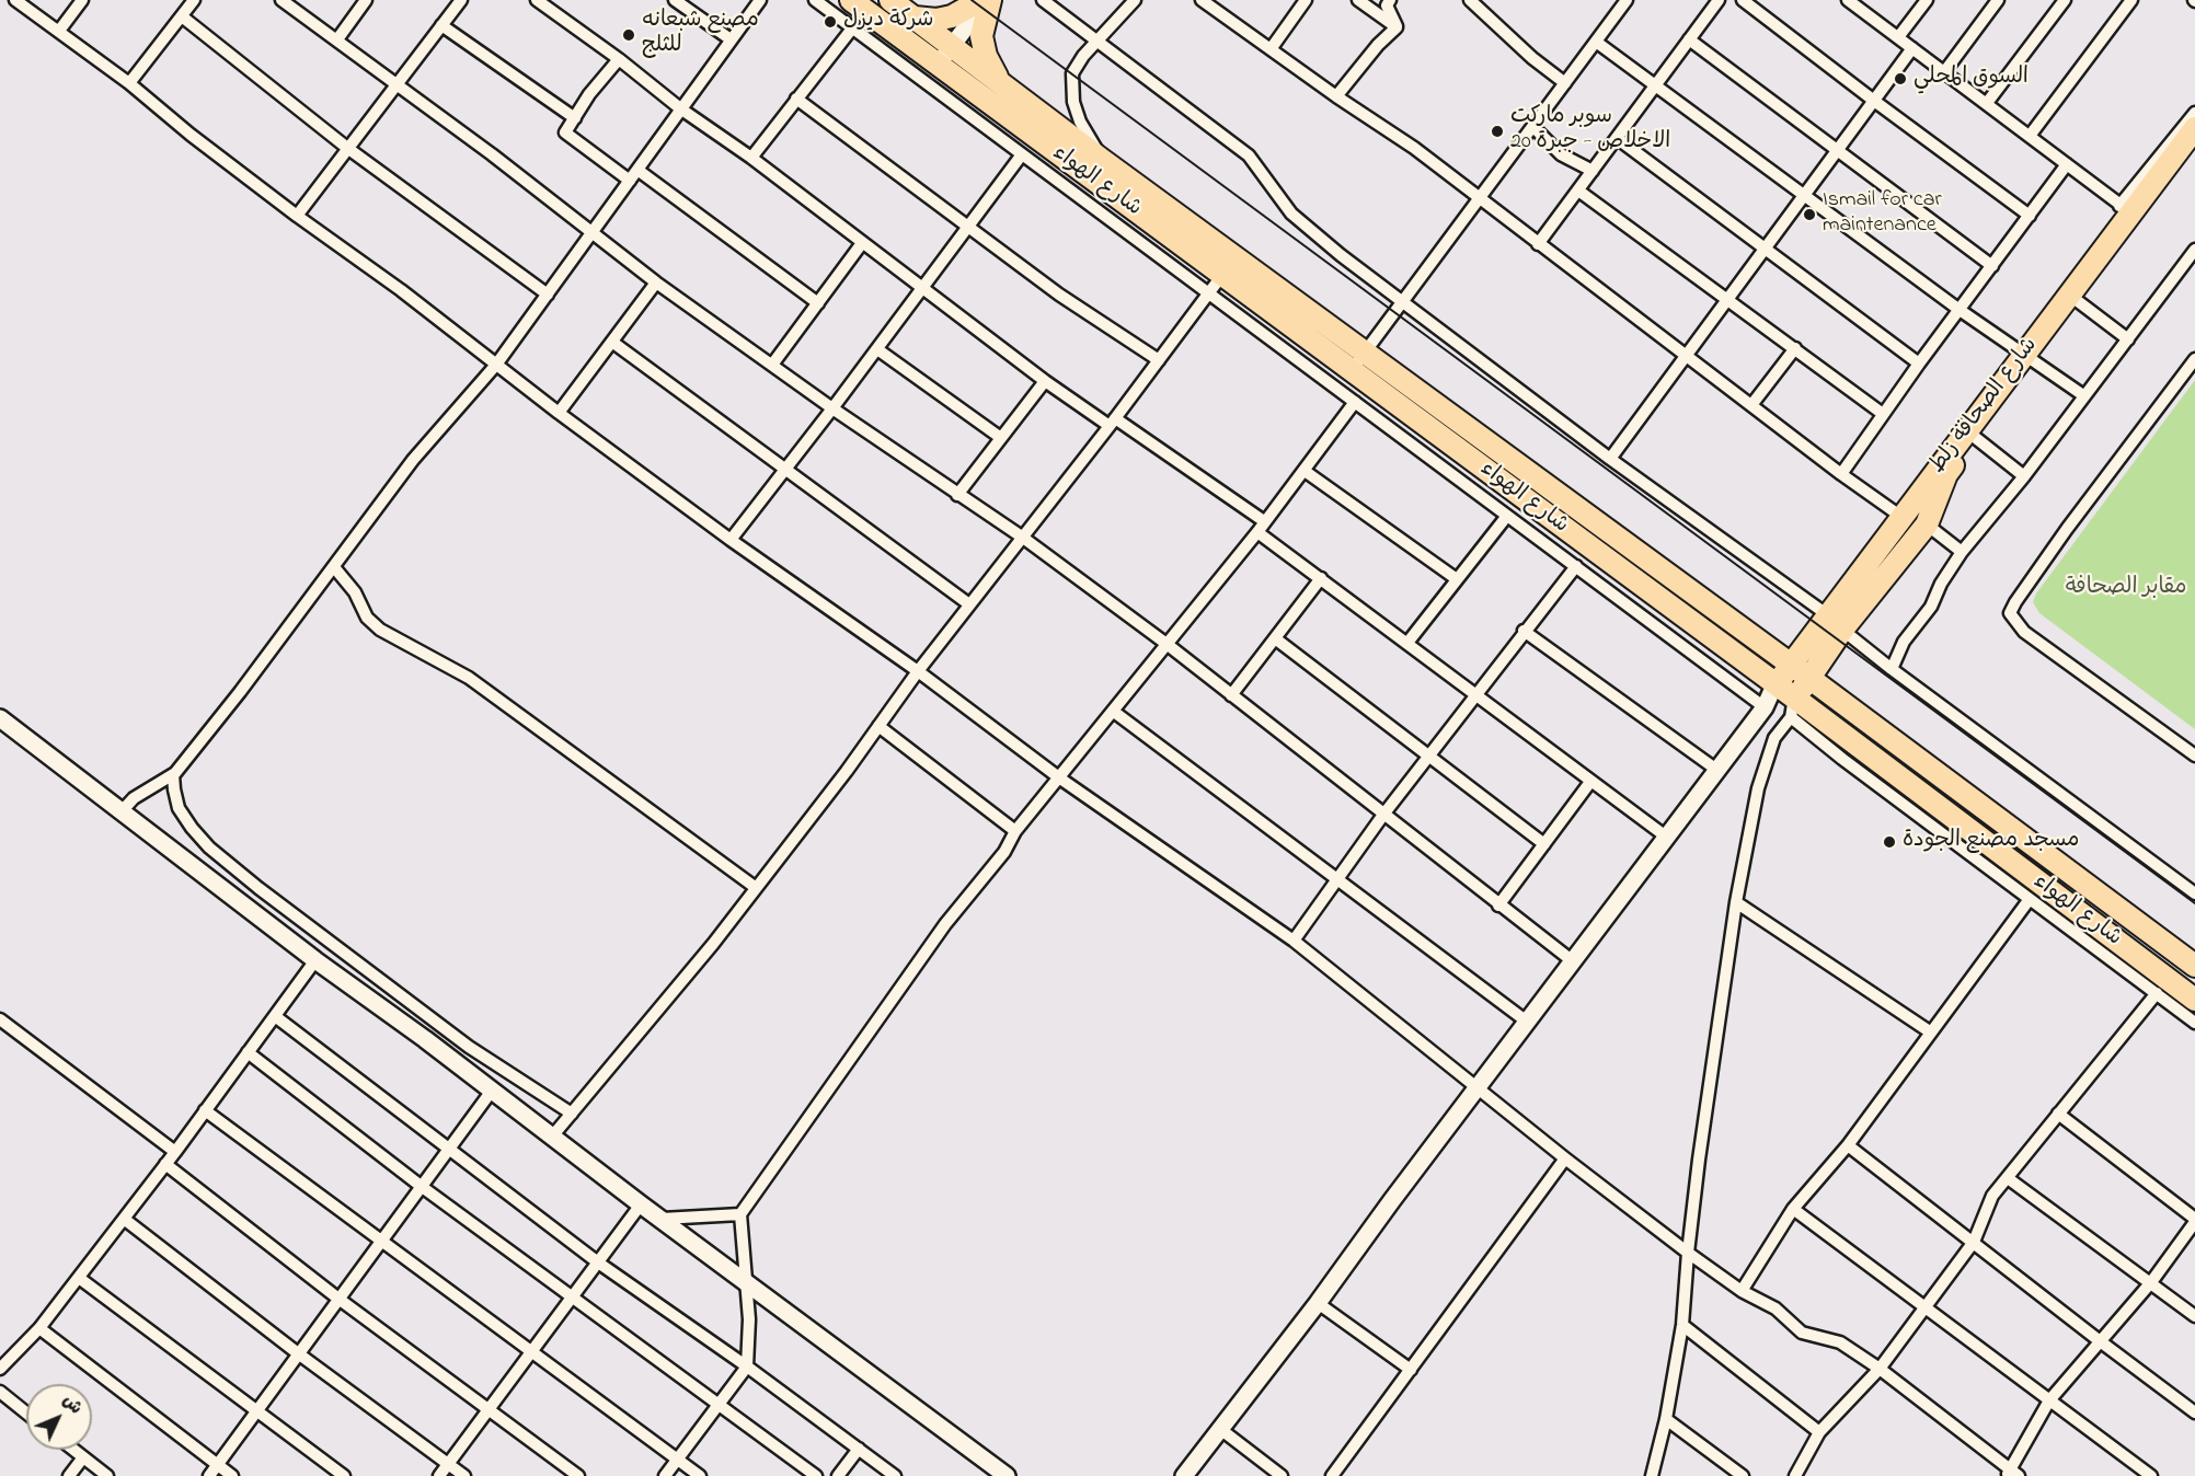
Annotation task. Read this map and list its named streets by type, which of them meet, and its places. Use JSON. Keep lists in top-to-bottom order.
{
  "streets": {
    "highway": ["شارع الهواء", "شارع الصحافة زلط"]
  },
  "crossings": [
    ["شارع الهواء", "شارع الصحافة زلط"]
  ],
  "parks": ["مقابر الصحافة"],
  "places": [
    "شركة ديزل",
    "مصنع شبعانه للثلج",
    "السوق المحلي",
    "سوبر ماركت الاخلاص - جبرة 20",
    "Ismail for car maintenance",
    "مسجد مصنع الجودة"
  ],
  "north": "top right"
}
